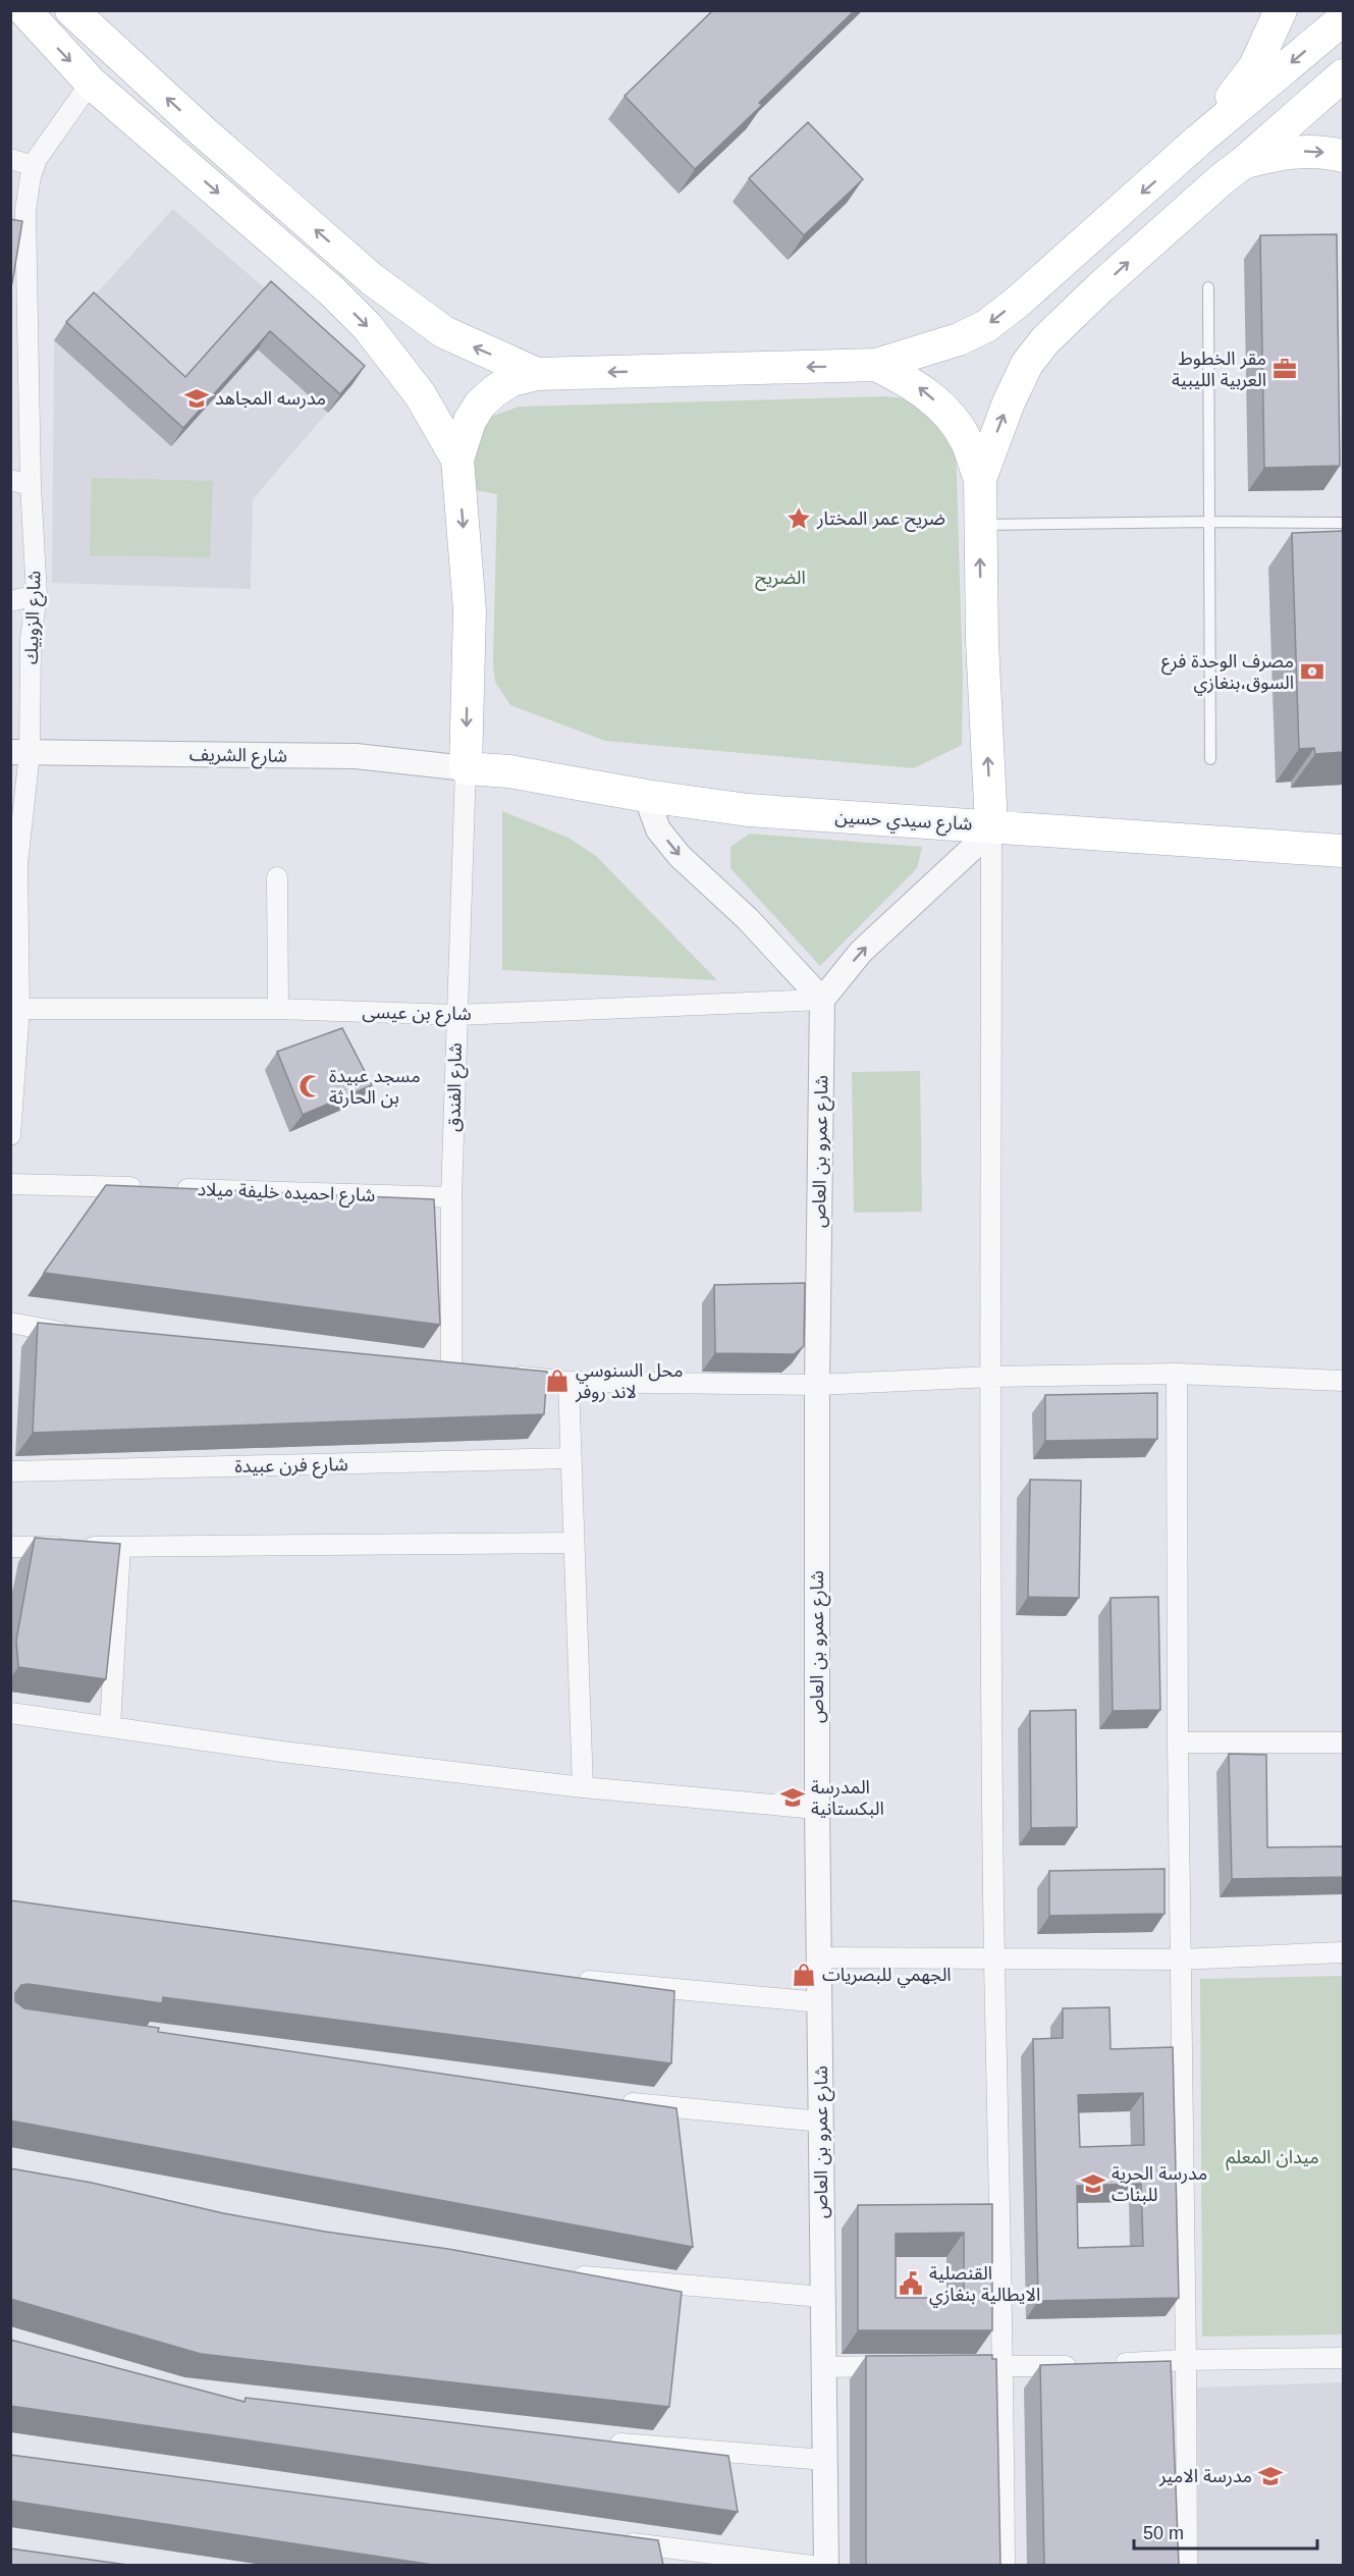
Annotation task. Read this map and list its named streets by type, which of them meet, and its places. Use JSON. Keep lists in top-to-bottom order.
{
  "streets": {
    "main road": ["شارع سيدي حسين"],
    "street": [
      "شارع الزوبيك",
      "شارع الشريف",
      "شارع بن عيسى",
      "شارع الفندق",
      "شارع عمرو بن العاص",
      "شارع احميده خليفة ميلاد",
      "شارع فرن عبيدة"
    ]
  },
  "crossings": [
    ["شارع الزوبيك", "شارع الشريف"],
    ["شارع الزوبيك", "شارع بن عيسى"],
    ["شارع الشريف", "شارع سيدي حسين"],
    ["شارع الشريف", "شارع الفندق"],
    ["شارع سيدي حسين", "شارع الفندق"],
    ["شارع بن عيسى", "شارع الفندق"],
    ["شارع بن عيسى", "شارع عمرو بن العاص"],
    ["شارع الفندق", "شارع احميده خليفة ميلاد"]
  ],
  "parks": ["الضريح", "ميدان المعلم"],
  "places": {
    "office": ["مقر الخطوط العربية الليبية"],
    "school or university": [
      "مدرسه المجاهد",
      "المدرسة البكستانية",
      "مدرسة الحرية للبنات",
      "مدرسة الامير"
    ],
    "place": ["ضريح عمر المختار"],
    "bank": ["مصرف الوحدة فرع السوق،بنغازي"],
    "mosque": ["مسجد عبيدة بن الحارثة"],
    "shop": ["محل السنوسي لاند روفر", "الجهمي للبصريات"],
    "public building": ["القنصلية الايطالية بنغازي"]
  },
  "scale_bar": "50 m"
}
